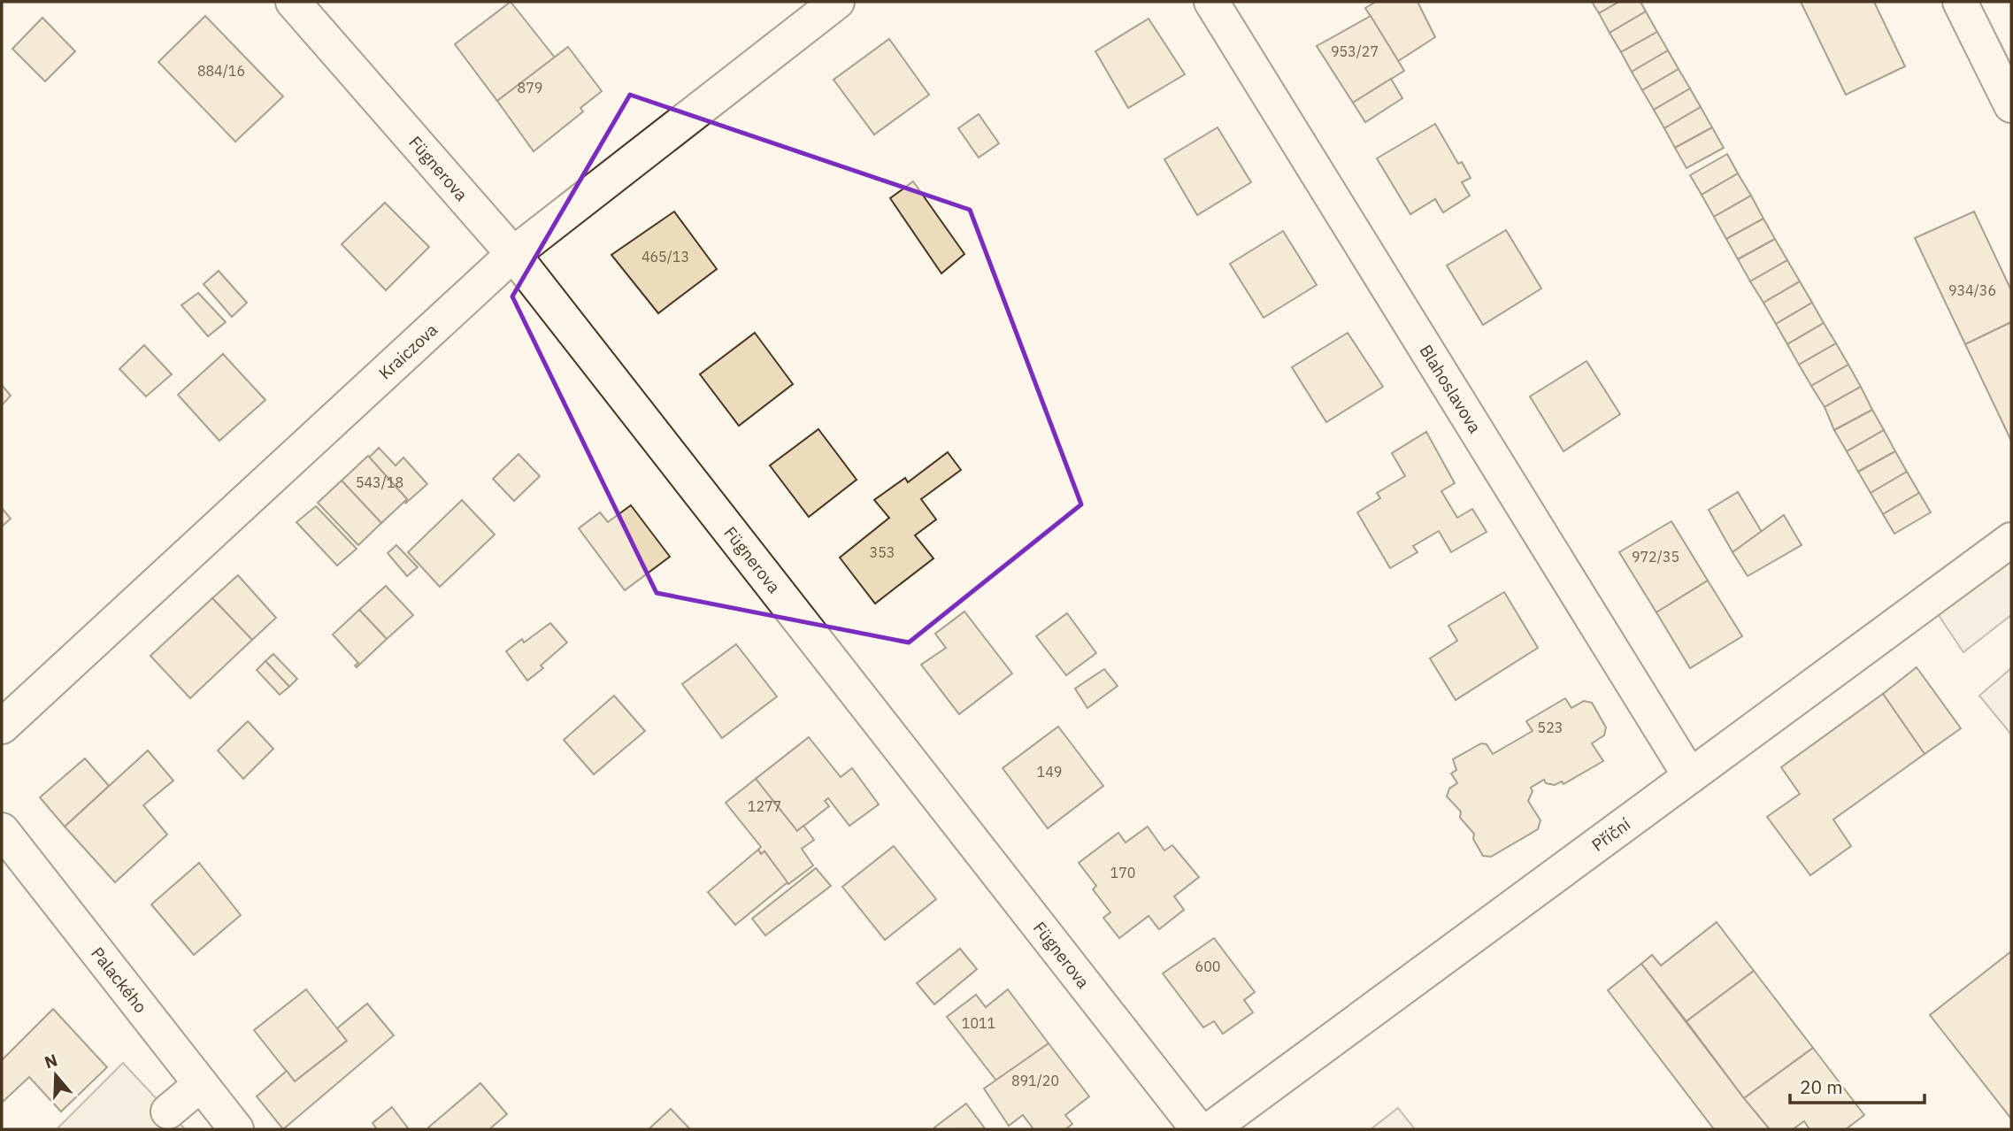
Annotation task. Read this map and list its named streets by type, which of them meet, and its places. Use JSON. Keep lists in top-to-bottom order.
{
  "streets": {
    "street": [
      "Fügnerova",
      "Kraiczova",
      "Blahoslavova",
      "Příční",
      "Palackého"
    ]
  },
  "crossings": [
    ["Fügnerova", "Kraiczova"],
    ["Blahoslavova", "Příční"]
  ],
  "house_numbers": [
    "953/27",
    "884/16",
    "879",
    "465/13",
    "934/36",
    "543/18",
    "353",
    "972/35",
    "523",
    "149",
    "1277",
    "170",
    "600",
    "1011",
    "891/20"
  ],
  "scale_bar": "20 m",
  "north": "top"
}
